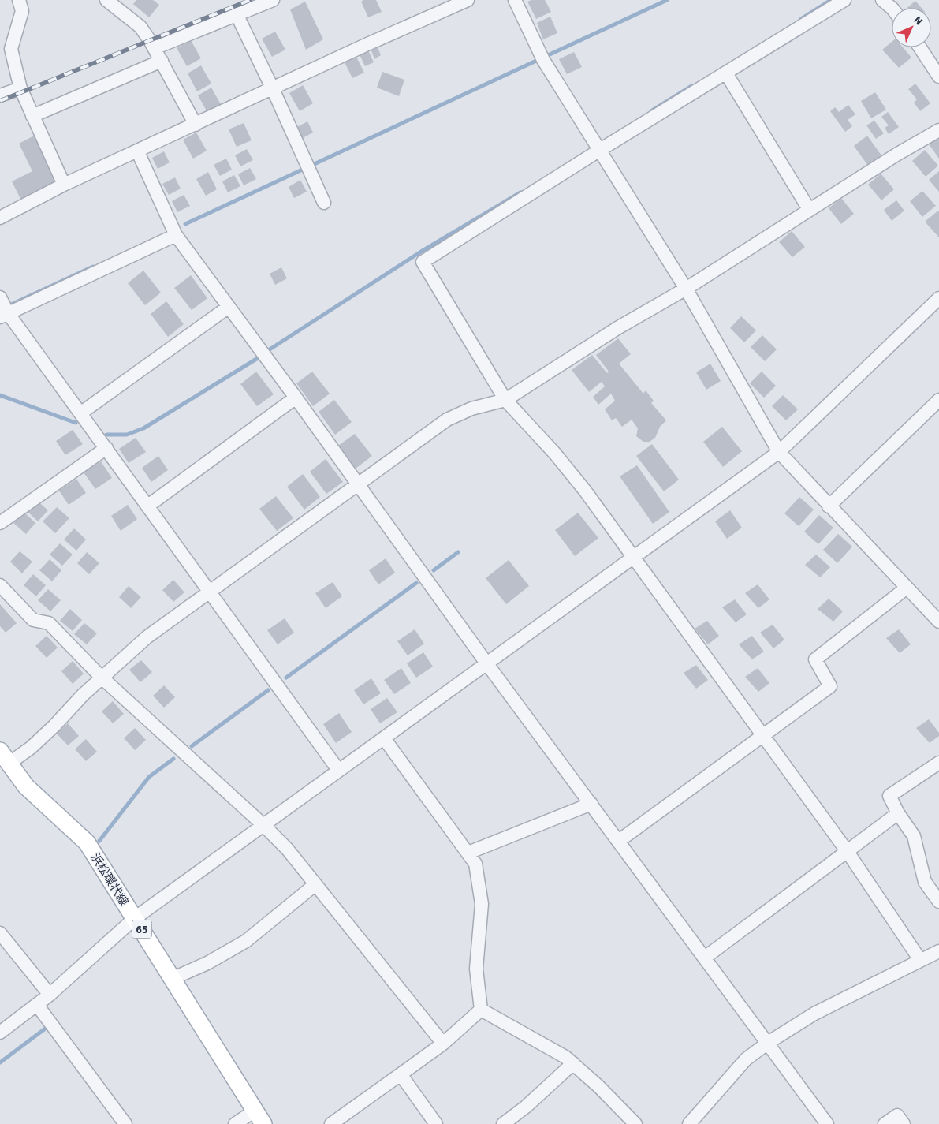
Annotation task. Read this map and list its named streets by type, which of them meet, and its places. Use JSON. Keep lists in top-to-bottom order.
{
  "streets": {
    "main road": ["浜松環状線", "65"]
  },
  "north": "top right"
}
